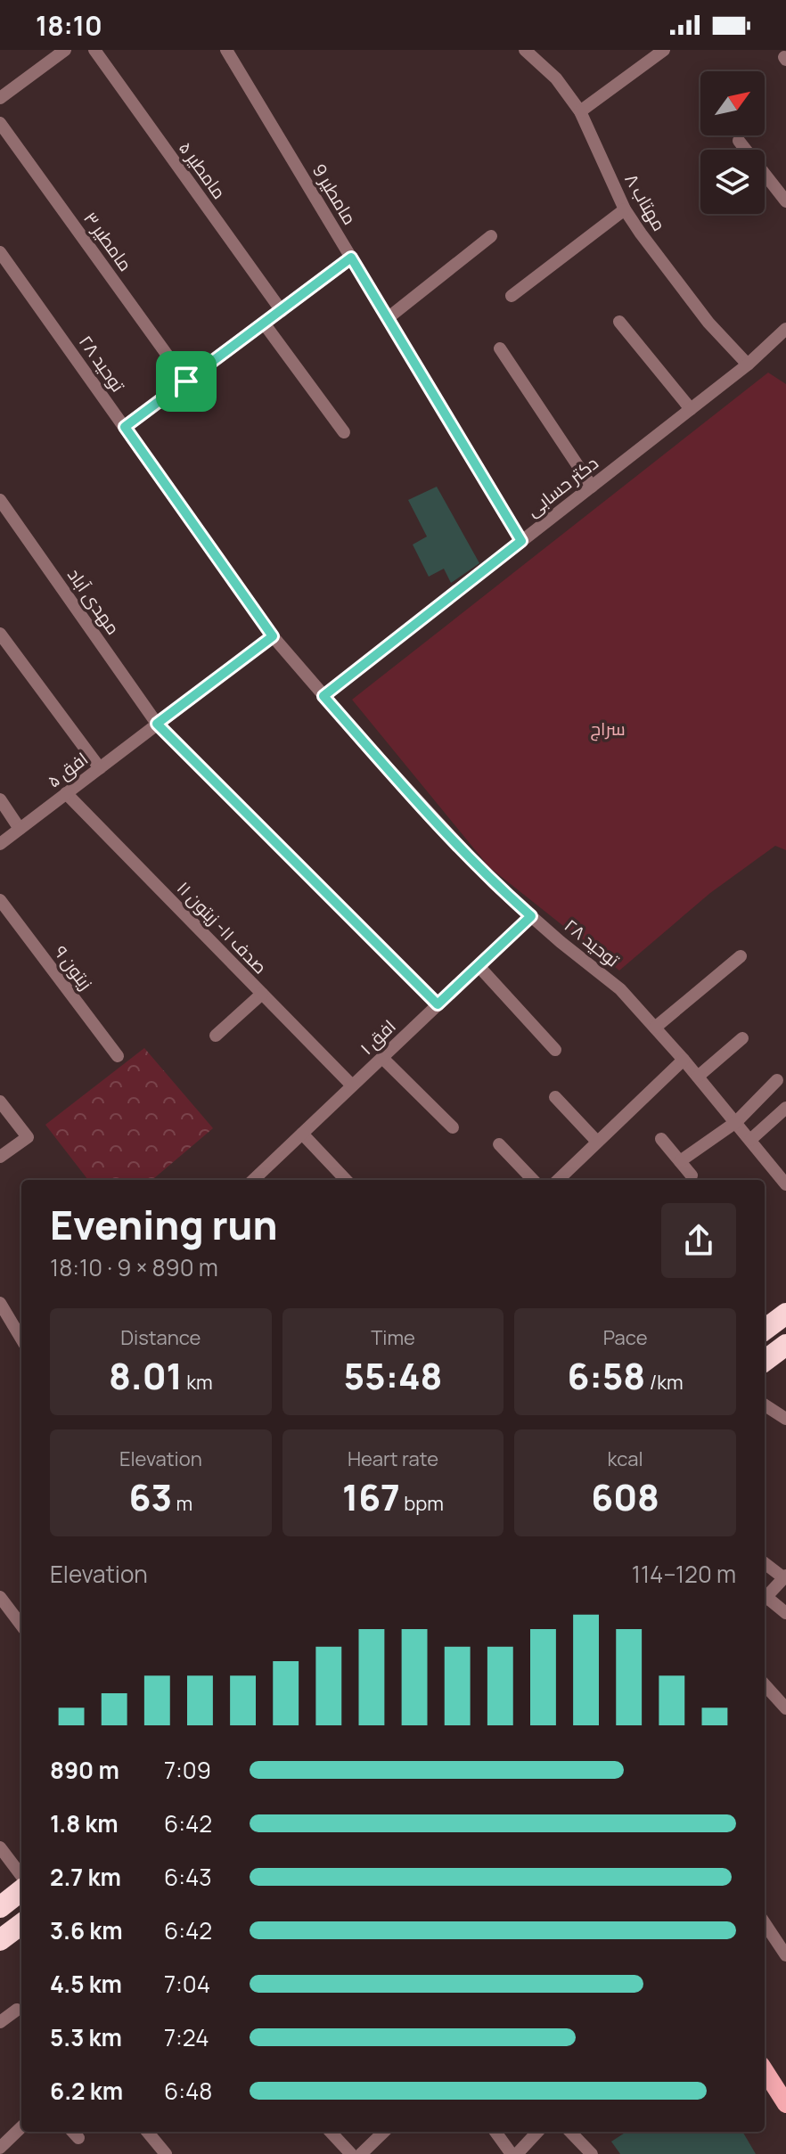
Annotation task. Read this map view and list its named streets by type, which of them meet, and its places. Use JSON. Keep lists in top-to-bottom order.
{
  "streets": {
    "street": [
      "مامطیر ۵",
      "مامطیر 9",
      "مهتاب ۸",
      "مامطیر ۳",
      "توحید ۲۸",
      "دکتر حسابی",
      "مهدی آباد",
      "افق ۵",
      "صدف ۱۱- زیتون ۱۱",
      "زیتون ۹",
      "افق ۱"
    ]
  },
  "crossings": [
    ["مامطیر 9", "دکتر حسابی"],
    ["مهتاب ۸", "دکتر حسابی"],
    ["توحید ۲۸", "دکتر حسابی"],
    ["توحید ۲۸", "افق ۱"],
    ["مهدی آباد", "افق ۵"],
    ["مهدی آباد", "افق ۱"],
    ["افق ۵", "صدف ۱۱- زیتون ۱۱"],
    ["صدف ۱۱- زیتون ۱۱", "افق ۱"]
  ],
  "parks": ["سراج"],
  "north": "top right",
  "page": {
    "status": "18:10",
    "heading": ["Evening run", "18:10 · 9 × 890 m"],
    "stats": [
      ["Distance", "8.01 km"],
      ["Time", "55:48"],
      ["Pace", "6:58 /km"],
      ["Elevation", "63 m"],
      ["Heart rate", "167 bpm"],
      ["kcal", "608"]
    ],
    "chart": ["Elevation", "114–120 m"],
    "list": [
      {
        "name": "890 m",
        "note": "7:09"
      },
      {
        "name": "1.8 km",
        "note": "6:42"
      },
      {
        "name": "2.7 km",
        "note": "6:43"
      },
      {
        "name": "3.6 km",
        "note": "6:42"
      },
      {
        "name": "4.5 km",
        "note": "7:04"
      },
      {
        "name": "5.3 km",
        "note": "7:24"
      },
      {
        "name": "6.2 km",
        "note": "6:48"
      }
    ]
  }
}
